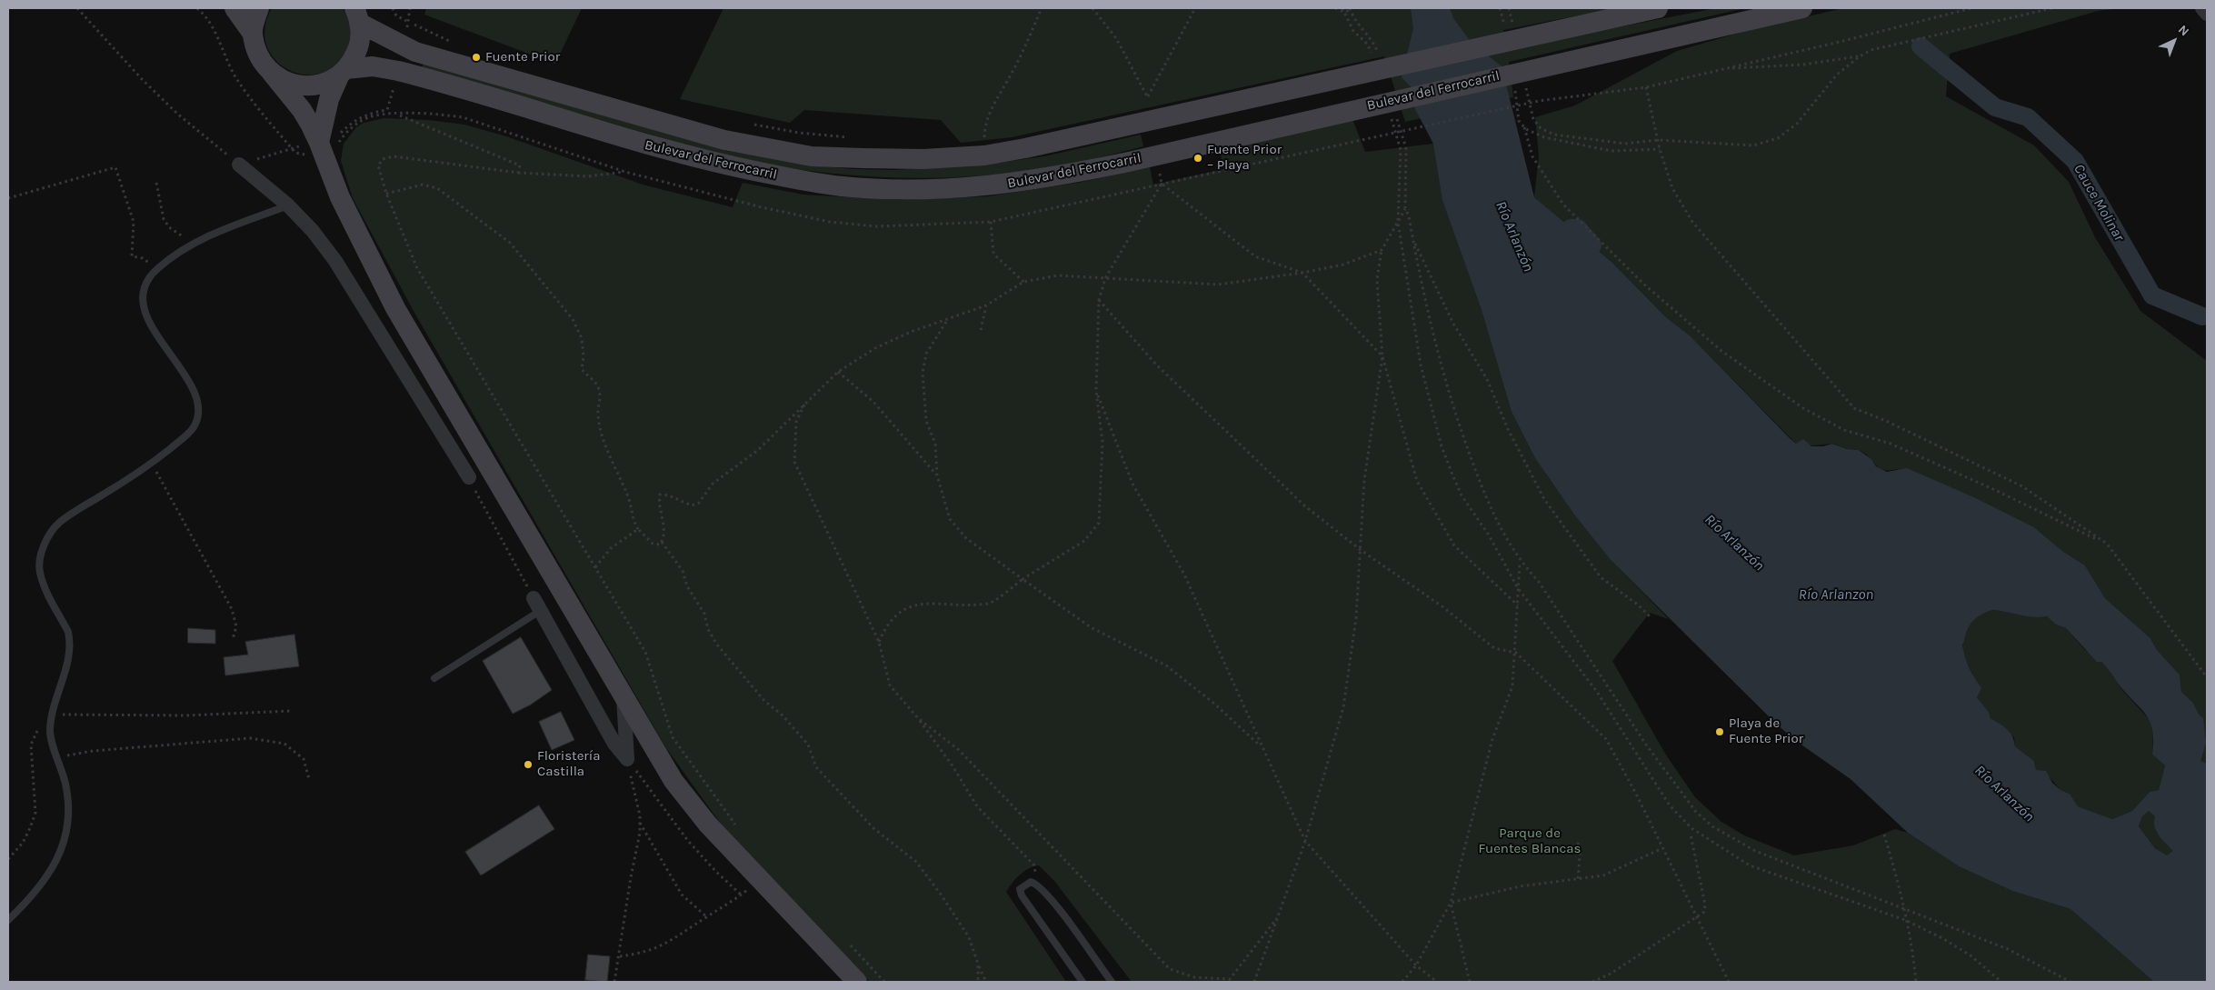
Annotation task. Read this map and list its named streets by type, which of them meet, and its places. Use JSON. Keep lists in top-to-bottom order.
{
  "streets": {
    "main road": ["Bulevar del Ferrocarril"]
  },
  "water": ["Cauce Molinar", "Río Arlanzón", "Río Arlanzon"],
  "parks": ["Parque de Fuentes Blancas"],
  "places": [
    "Fuente Prior",
    "Fuente Prior – Playa",
    "Playa de Fuente Prior",
    "Floristería Castilla"
  ],
  "north": "top right"
}
